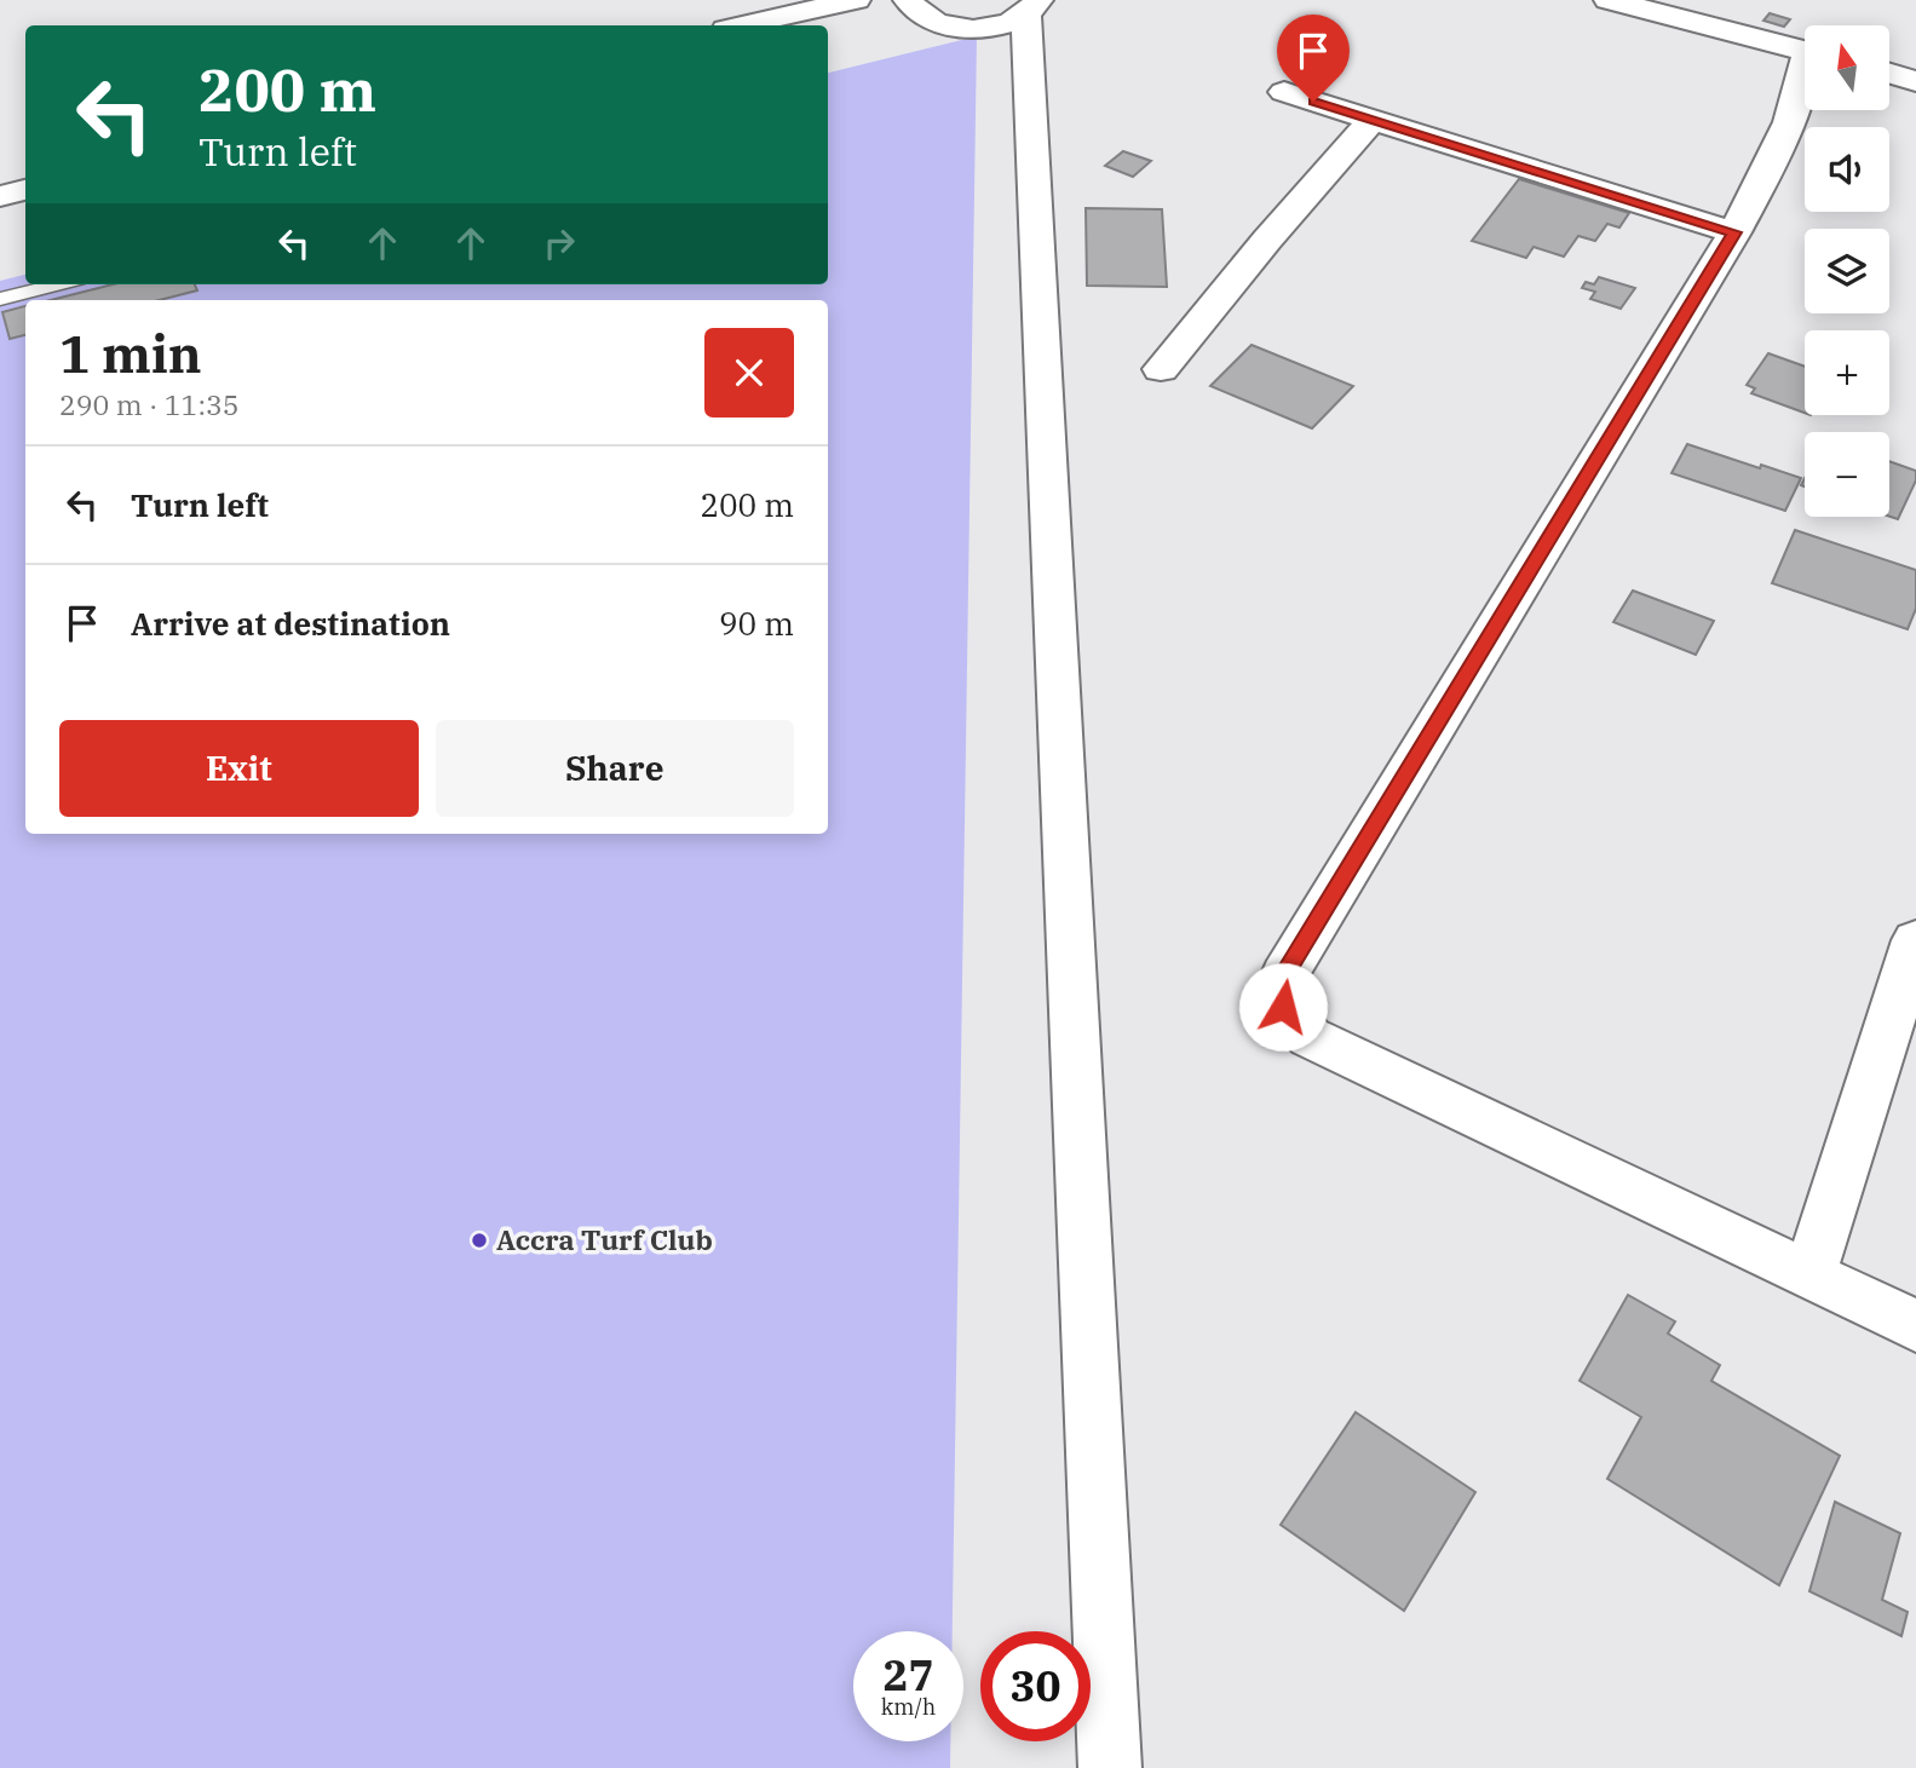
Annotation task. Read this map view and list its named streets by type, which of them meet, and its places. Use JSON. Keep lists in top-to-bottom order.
{
  "places": ["Accra Turf Club"],
  "north": "top",
  "page": {
    "map_buttons": ["+", "−"],
    "turn": ["200 m", "Turn left"],
    "heading": ["1 min", "290 m · 11:35"],
    "list": [
      {
        "name": "Turn left",
        "value": "200 m"
      },
      {
        "name": "Arrive at destination",
        "value": "90 m"
      }
    ],
    "buttons": ["Exit", "Share"],
    "speed": "27 km/h",
    "limit": "30"
  }
}
